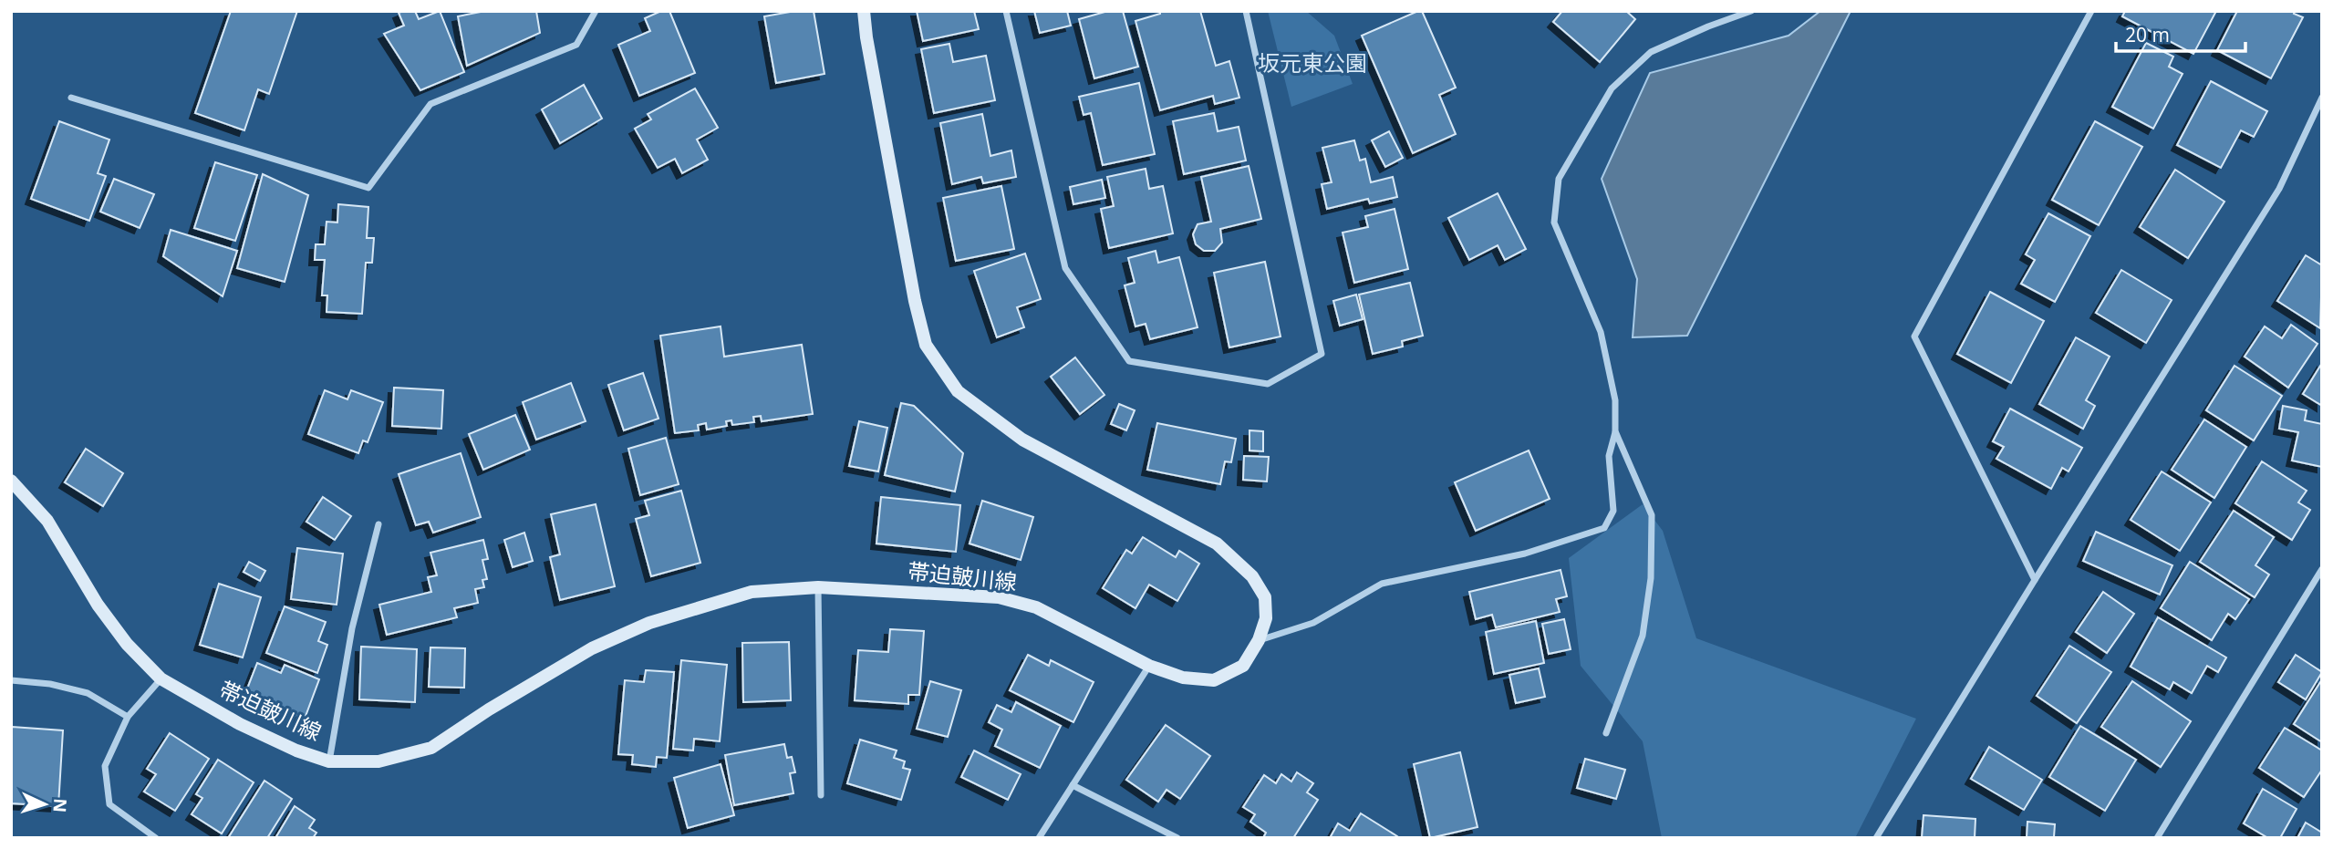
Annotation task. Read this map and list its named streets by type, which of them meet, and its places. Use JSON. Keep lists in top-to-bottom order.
{
  "streets": {
    "street": ["帯迫皷川線"]
  },
  "parks": ["坂元東公園"],
  "scale_bar": "20 m",
  "north": "right"
}
